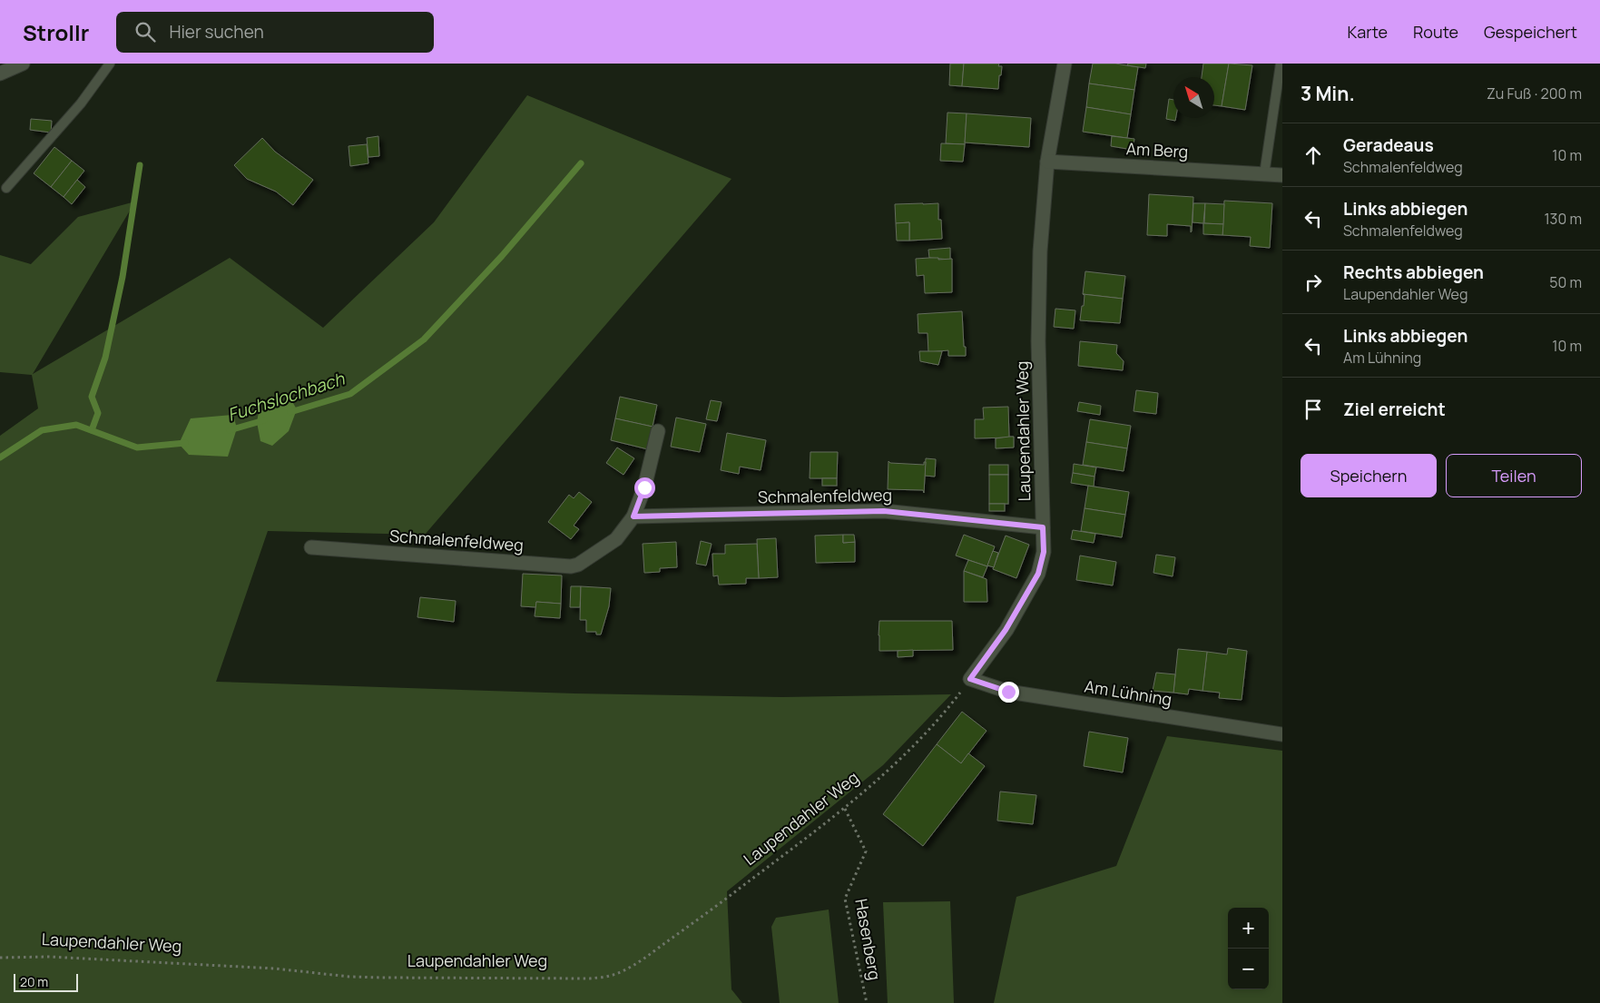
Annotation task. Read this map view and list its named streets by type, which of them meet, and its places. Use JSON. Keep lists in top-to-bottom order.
{
  "streets": {
    "street": [
      "Am Berg",
      "Laupendahler Weg",
      "Schmalenfeldweg",
      "Am Lühning"
    ],
    "path": ["Hasenberg"]
  },
  "crossings": [
    ["Am Berg", "Laupendahler Weg"],
    ["Laupendahler Weg", "Schmalenfeldweg"],
    ["Laupendahler Weg", "Am Lühning"],
    ["Laupendahler Weg", "Hasenberg"]
  ],
  "water": ["Fuchslochbach"],
  "scale_bar": "20 m",
  "north": "top left",
  "page": {
    "header": "Strollr",
    "search": "Hier suchen",
    "nav": ["Karte", "Route", "Gespeichert"],
    "heading": ["3 Min.", "Zu Fuß · 200 m"],
    "list": [
      ["Geradeaus", "Schmalenfeldweg", "10 m"],
      ["Links abbiegen", "Schmalenfeldweg", "130 m"],
      ["Rechts abbiegen", "Laupendahler Weg", "50 m"],
      ["Links abbiegen", "Am Lühning", "10 m"],
      "Ziel erreicht"
    ],
    "buttons": ["Speichern", "Teilen"],
    "map_buttons": ["+", "−"],
    "scale": "20 m"
  }
}
